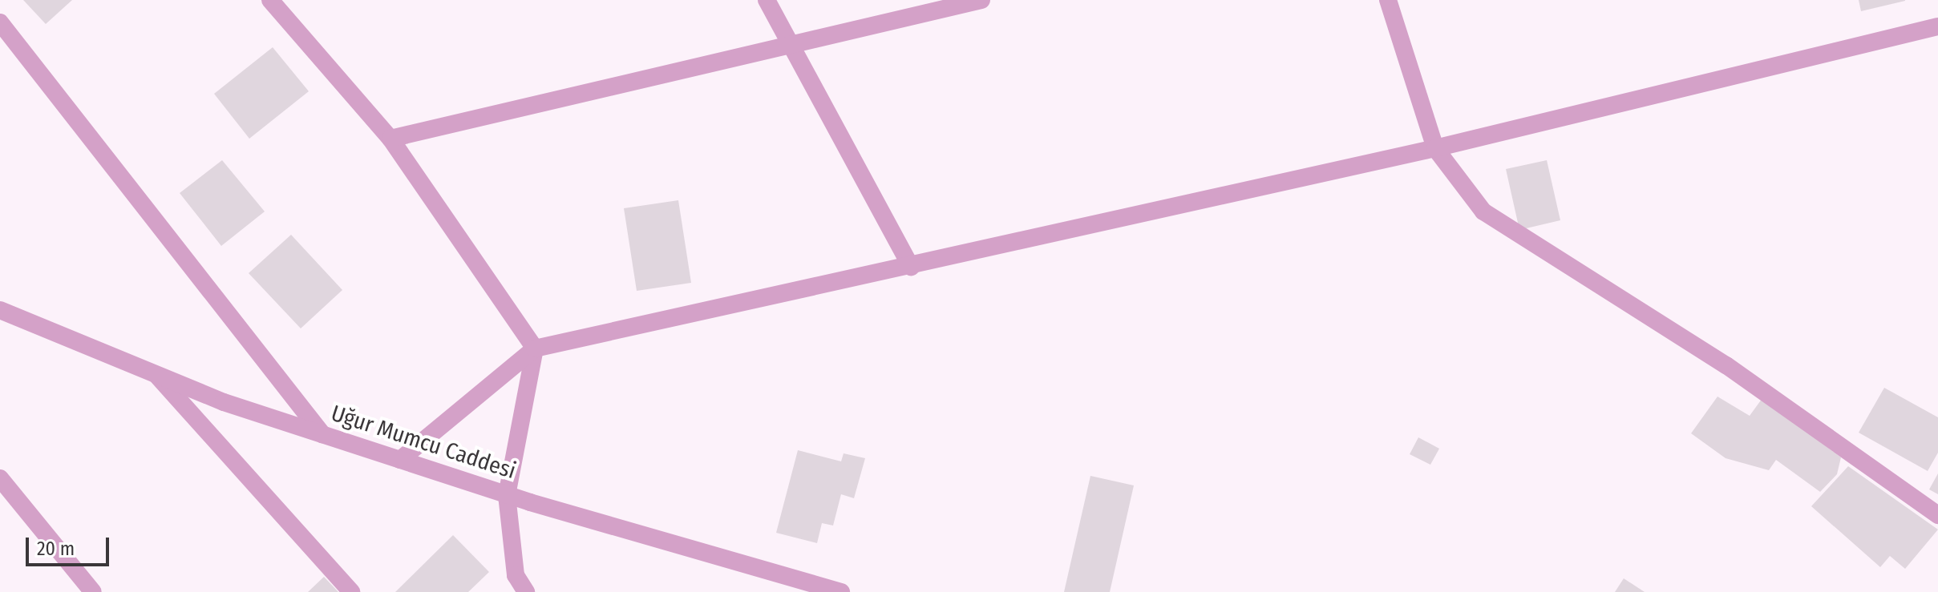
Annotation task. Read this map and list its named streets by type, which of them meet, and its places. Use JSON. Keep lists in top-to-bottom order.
{
  "streets": {
    "street": ["Uğur Mumcu Caddesi"]
  },
  "scale_bar": "20 m"
}
